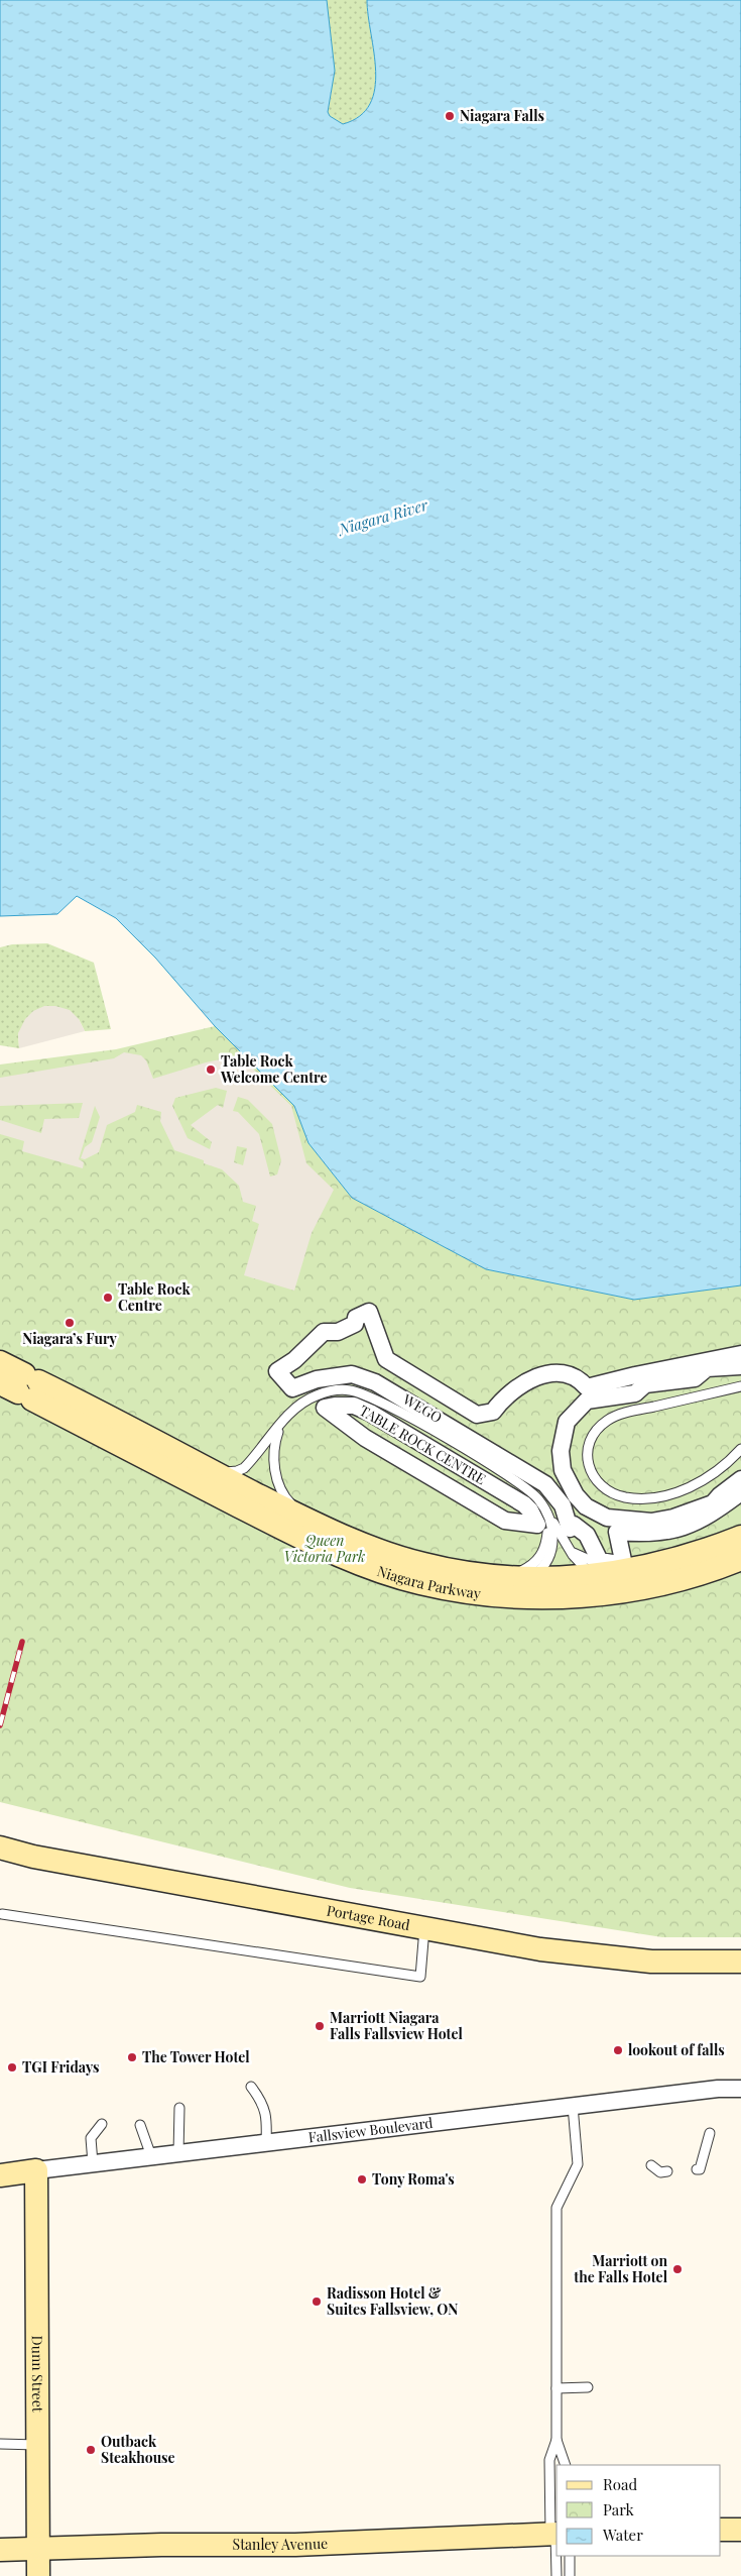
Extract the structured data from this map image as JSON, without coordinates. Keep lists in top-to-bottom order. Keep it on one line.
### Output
{"streets":{"main road":["Niagara Parkway","Portage Road","Fallsview Boulevard","Dunn Street","Stanley Avenue"],"street":["TABLE ROCK CENTRE"],"lane":["WEGO"]},"crossings":[["WEGO","Niagara Parkway"],["Fallsview Boulevard","Dunn Street"],["Dunn Street","Stanley Avenue"]],"water":["Niagara River"],"parks":["Queen Victoria Park"],"places":["Niagara Falls","Table Rock Welcome Centre","Table Rock Centre","Niagara’s Fury","Marriott Niagara Falls Fallsview Hotel","lookout of falls","The Tower Hotel","TGI Fridays","Tony Roma's","Marriott on the Falls Hotel","Radisson Hotel & Suites Fallsview, ON","Outback Steakhouse"],"legend":["Road","Park","Water"]}
